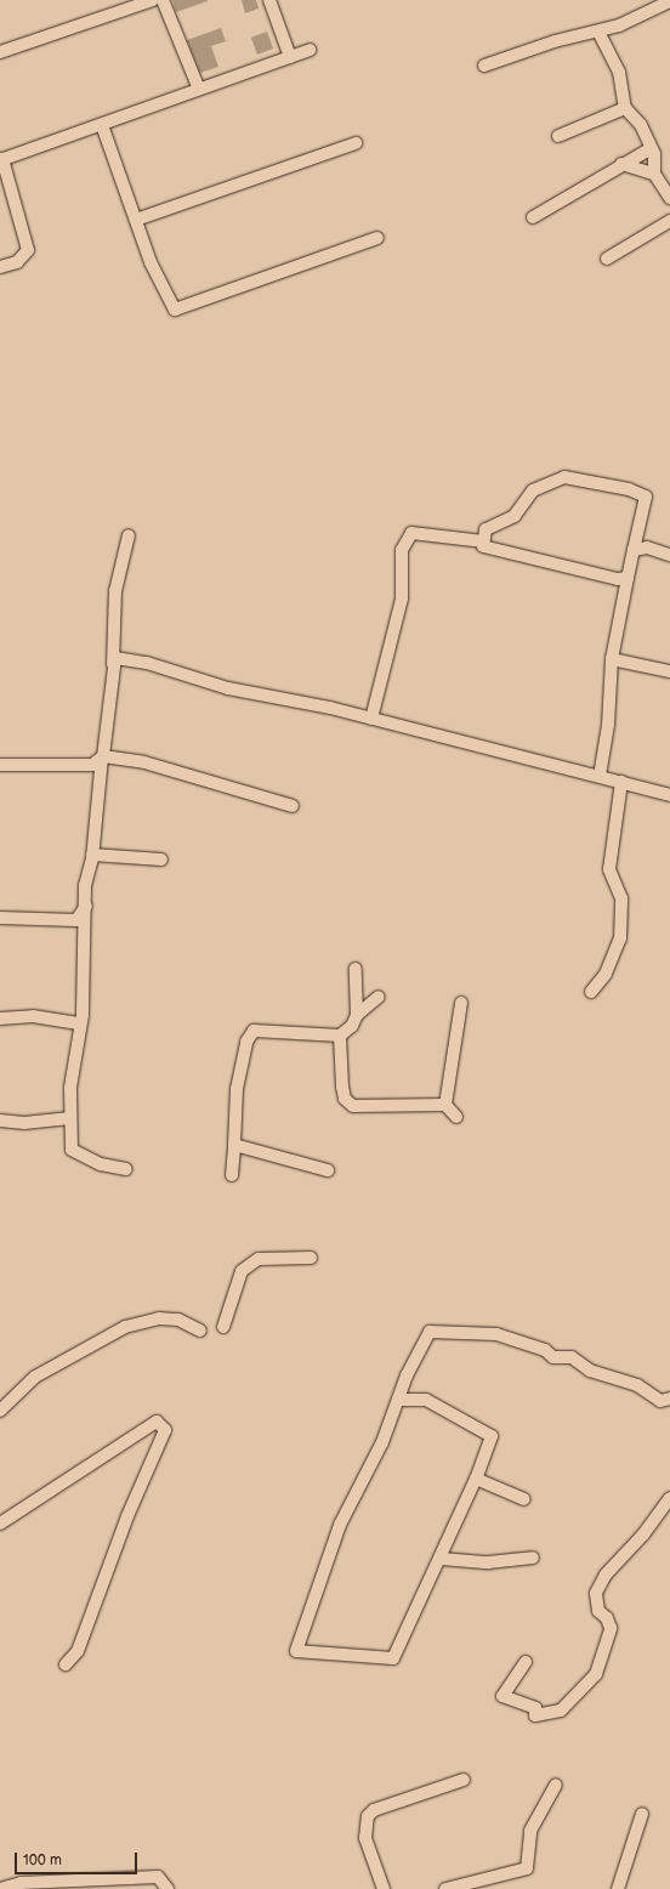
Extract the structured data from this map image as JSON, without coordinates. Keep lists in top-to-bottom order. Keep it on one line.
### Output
{"scale_bar":"100 m"}
